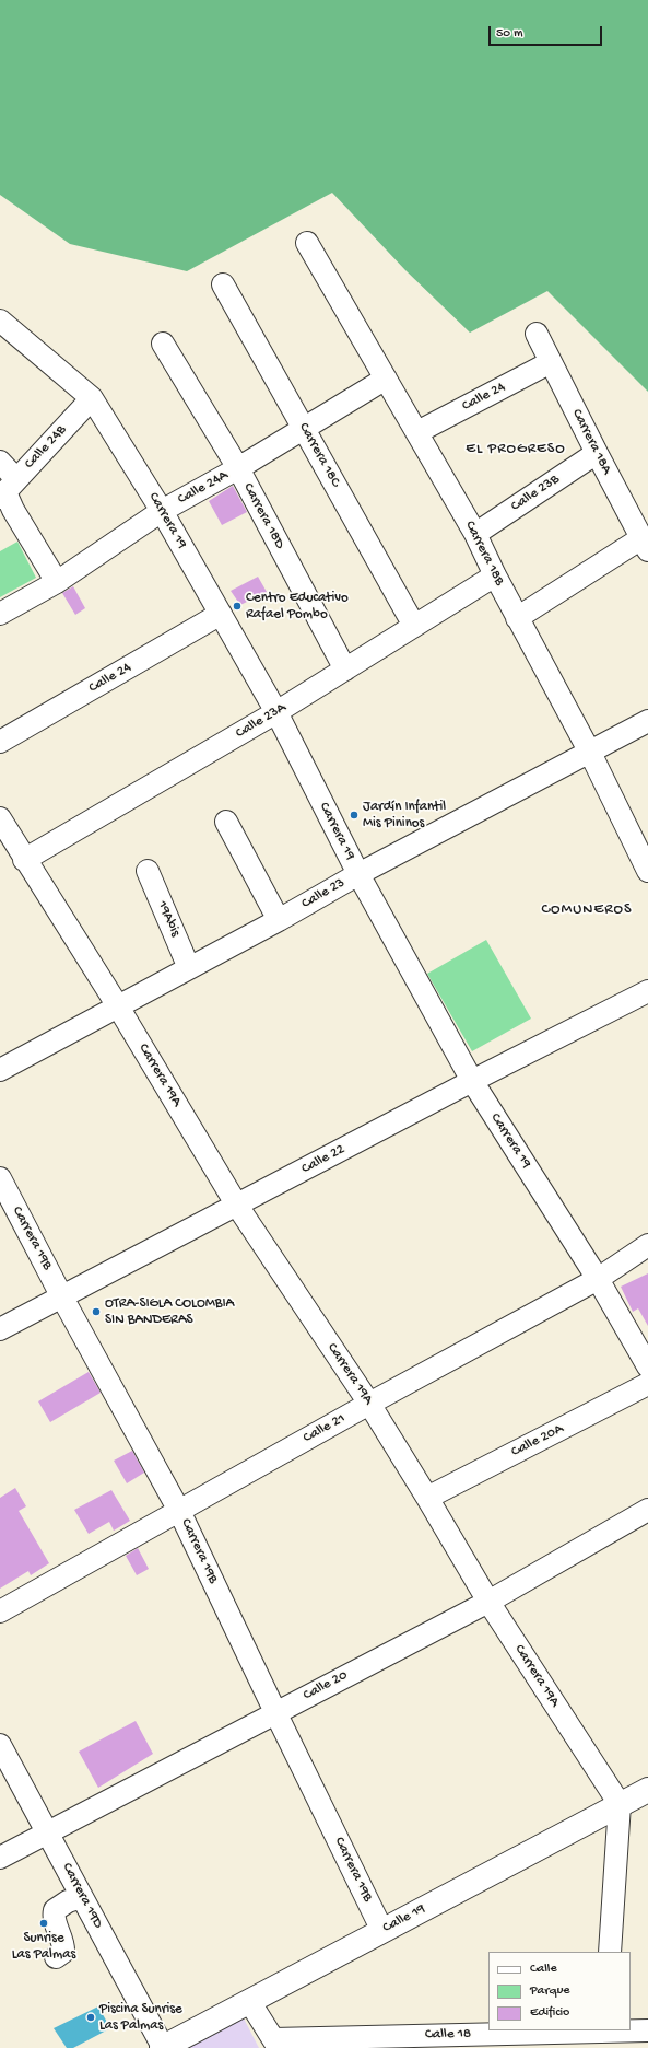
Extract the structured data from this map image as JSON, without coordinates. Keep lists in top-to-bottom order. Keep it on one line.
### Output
{"streets":{"main road":["Calle 19"],"street":["Calle 24","Carrera 18A","Calle 24B","Carrera 18C","Calle 24A","Calle 23B","Carrera 18D","Carrera 19","Carrera 18B","Calle 23A","Calle 23","19Abis","Carrera 19A","Calle 22","Carrera 19B","Calle 21","Calle 20A","Calle 20","Carrera 19D","Calle 18"]},"crossings":[["Calle 24","Carrera 18A"],["Calle 24","Carrera 19"],["Calle 24","Carrera 18B"],["Carrera 18A","Calle 23B"],["Calle 24B","Carrera 19"],["Carrera 18C","Calle 24A"],["Carrera 18C","Calle 23A"],["Calle 24A","Carrera 18D"],["Calle 24A","Carrera 19"],["Calle 24A","Carrera 18B"],["Calle 23B","Carrera 18B"],["Carrera 18D","Calle 23A"],["Carrera 19","Calle 23A"],["Carrera 19","Calle 23"],["Carrera 19","Calle 22"],["Carrera 19","Calle 21"],["Carrera 18B","Calle 23A"],["Carrera 18B","Calle 23"],["Calle 23A","Carrera 19A"],["Calle 23","19Abis"],["Calle 23","Carrera 19A"],["Carrera 19A","Calle 22"],["Carrera 19A","Calle 21"],["Carrera 19A","Calle 20A"],["Carrera 19A","Calle 20"],["Carrera 19A","Calle 19"],["Calle 22","Carrera 19B"],["Carrera 19B","Calle 21"],["Carrera 19B","Calle 20"],["Carrera 19B","Calle 19"],["Calle 20","Carrera 19D"],["Carrera 19D","Calle 19"]],"districts":["EL PROGRESO","COMUNEROS"],"places":["Centro Educativo Rafael Pombo","Jardín Infantil Mis Pininos","OTRA-SIGLA COLOMBIA SIN BANDERAS","Sunrise Las Palmas","Piscina Sunrise Las Palmas"],"legend":["Calle","Parque","Edificio"],"scale_bar":"50 m"}
